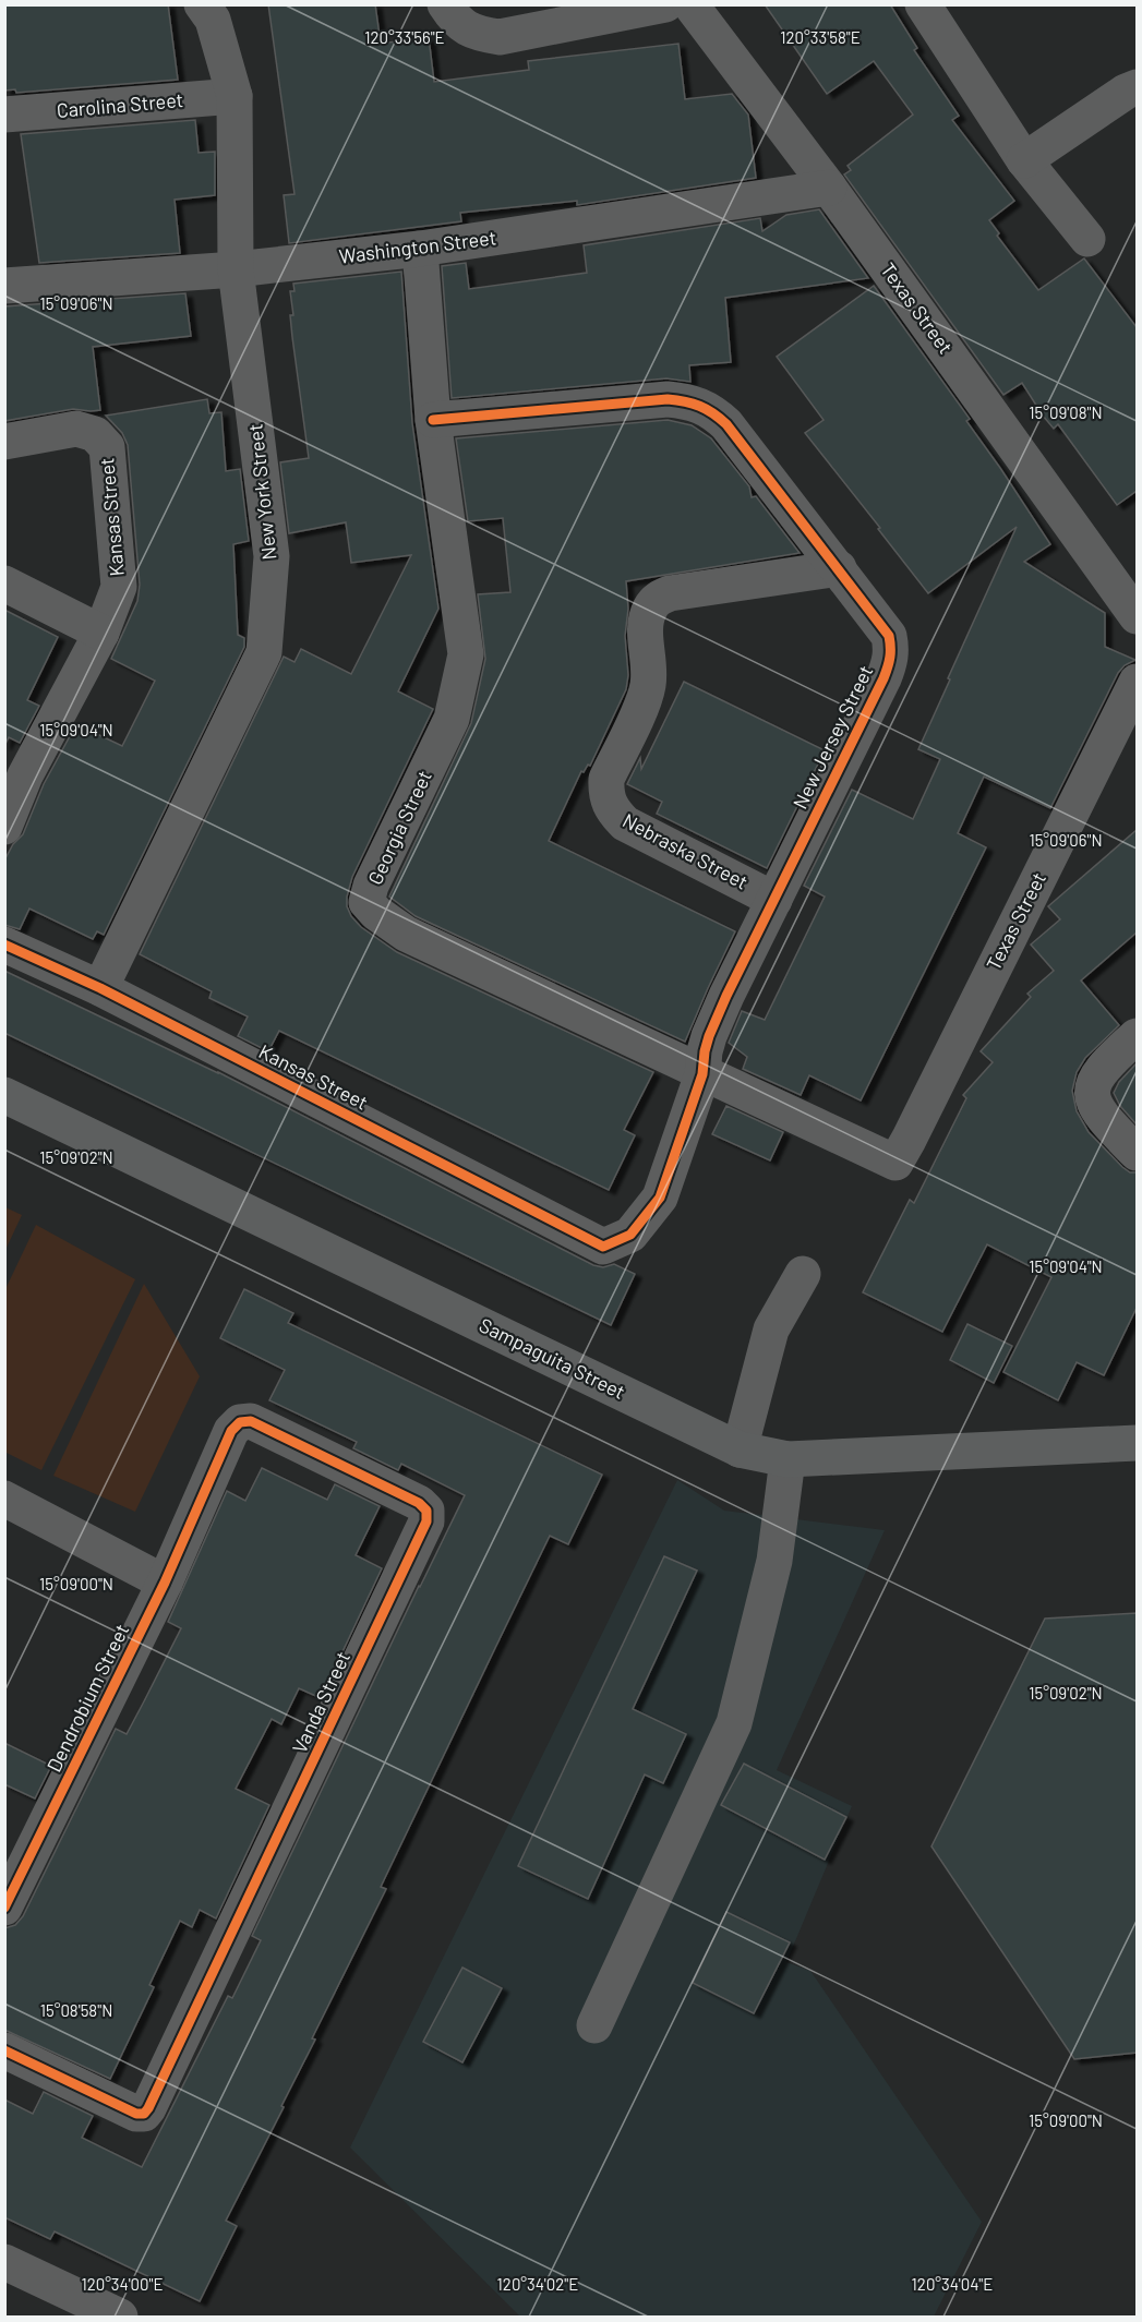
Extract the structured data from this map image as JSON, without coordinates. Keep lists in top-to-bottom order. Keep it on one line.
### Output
{"streets":{"main road":["Sampaguita Street"],"street":["Carolina Street","Washington Street","Texas Street","New York Street","Kansas Street","New Jersey Street","Georgia Street","Nebraska Street","Dendrobium Street","Vanda Street"]},"crossings":[["Carolina Street","New York Street"],["Washington Street","Texas Street"],["Washington Street","New York Street"],["Washington Street","Georgia Street"],["Texas Street","Georgia Street"],["New York Street","Kansas Street"],["Kansas Street","New Jersey Street"],["New Jersey Street","Georgia Street"],["New Jersey Street","Nebraska Street"],["Dendrobium Street","Vanda Street"]],"coordinates":["120°33'56\"E","120°33'58\"E","15°09'06\"N","15°09'08\"N","15°09'04\"N","15°09'02\"N","15°09'00\"N","15°08'58\"N","120°34'00\"E","120°34'02\"E","120°34'04\"E"]}
